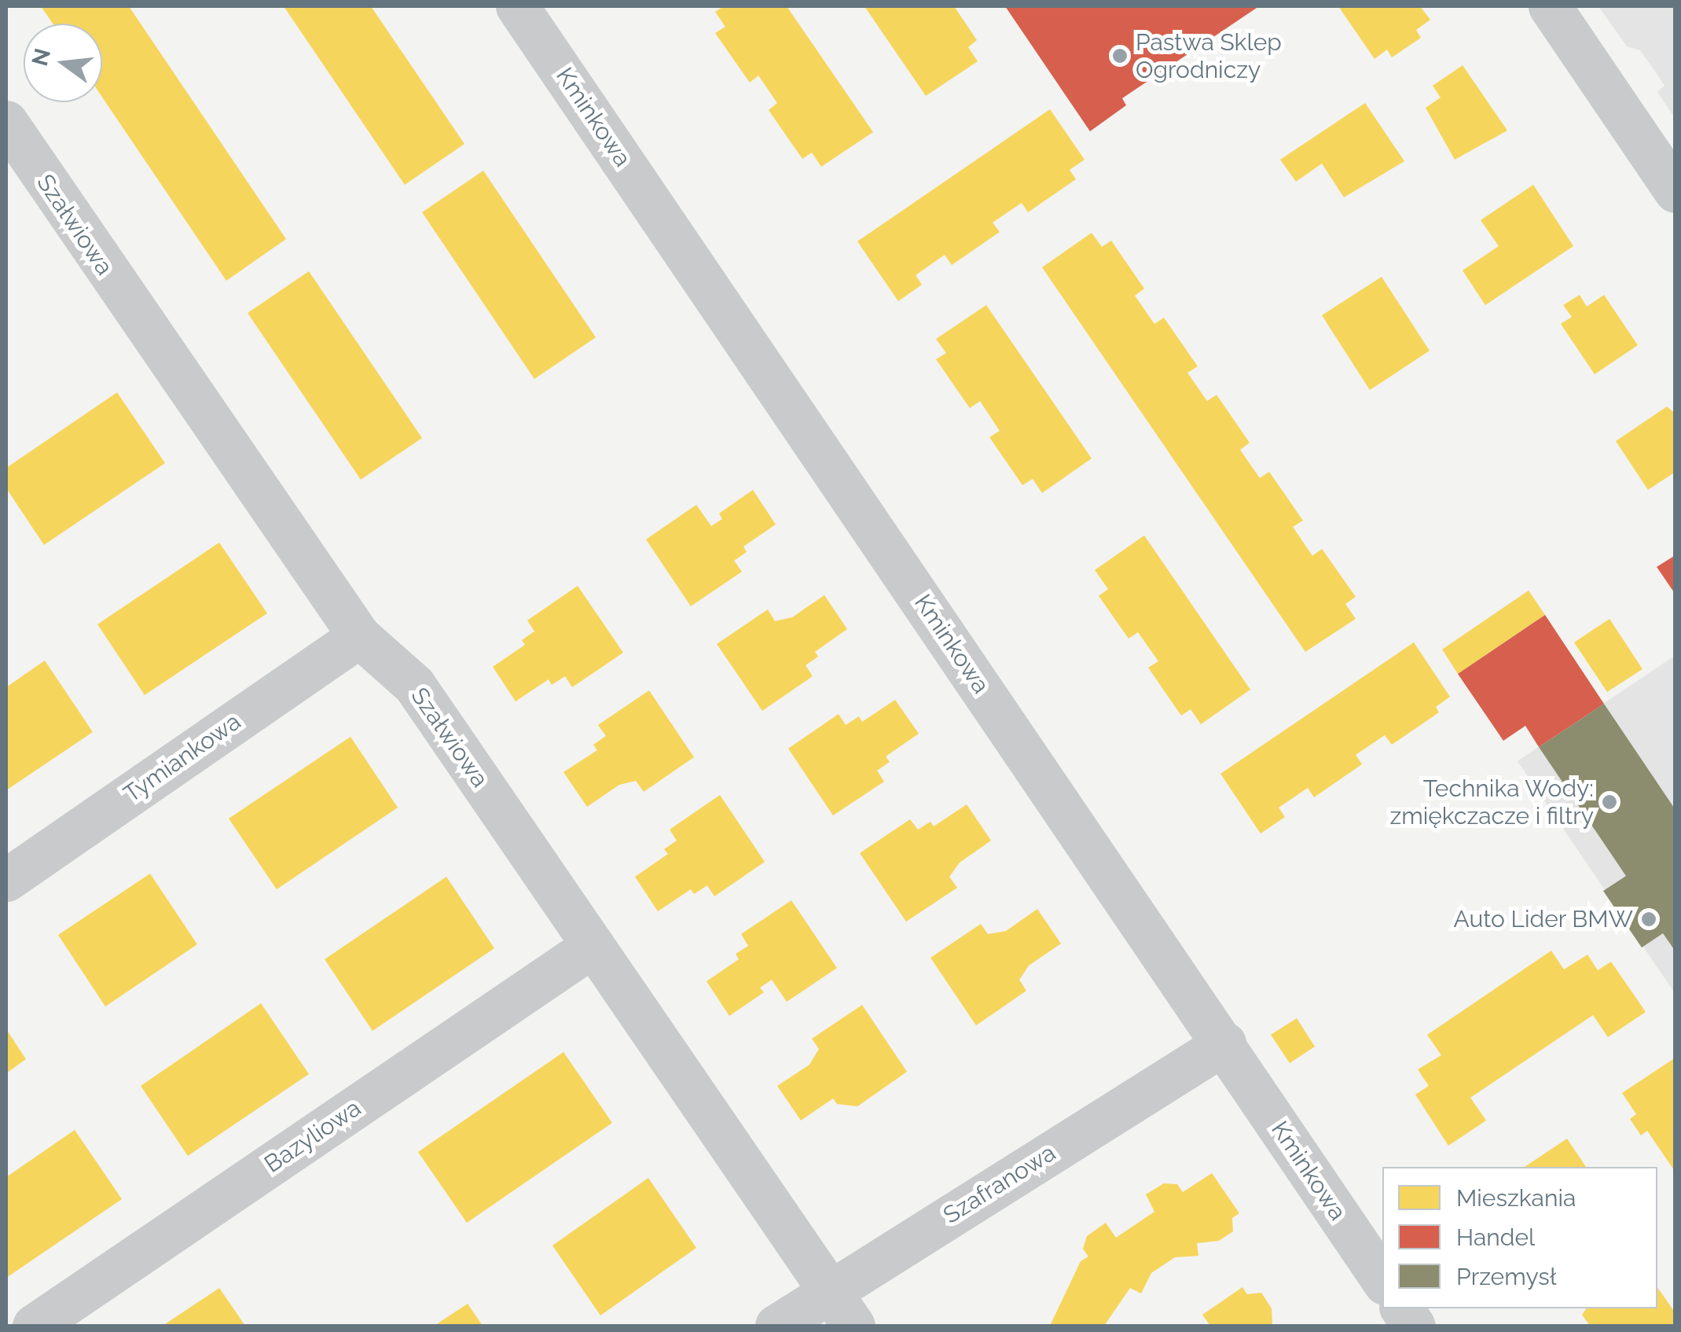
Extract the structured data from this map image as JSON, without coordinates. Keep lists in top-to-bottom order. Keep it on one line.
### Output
{"streets":{"street":["Kminkowa","Szałwiowa","Tymiankowa","Bazyliowa","Szafranowa"]},"crossings":[["Kminkowa","Szafranowa"],["Szałwiowa","Tymiankowa"],["Szałwiowa","Bazyliowa"],["Szałwiowa","Szafranowa"]],"places":["Pastwa Sklep Ogrodniczy","Technika Wody: zmiękczacze i filtry","Auto Lider BMW"],"legend":["Mieszkania","Handel","Przemysł"],"north":"left"}
